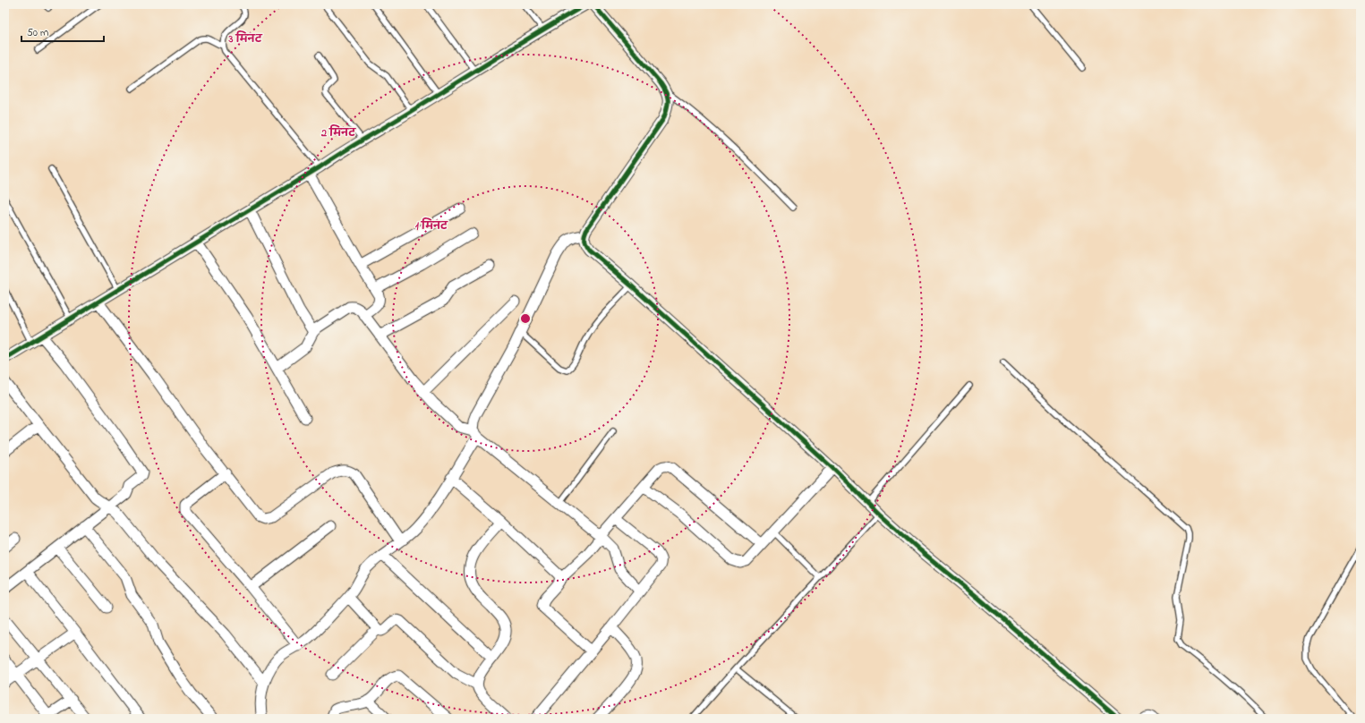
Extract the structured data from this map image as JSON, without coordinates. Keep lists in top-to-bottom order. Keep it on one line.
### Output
{"scale_bar":"50 m","rings":["3 मिनट","2 मिनट","1 मिनट"]}
